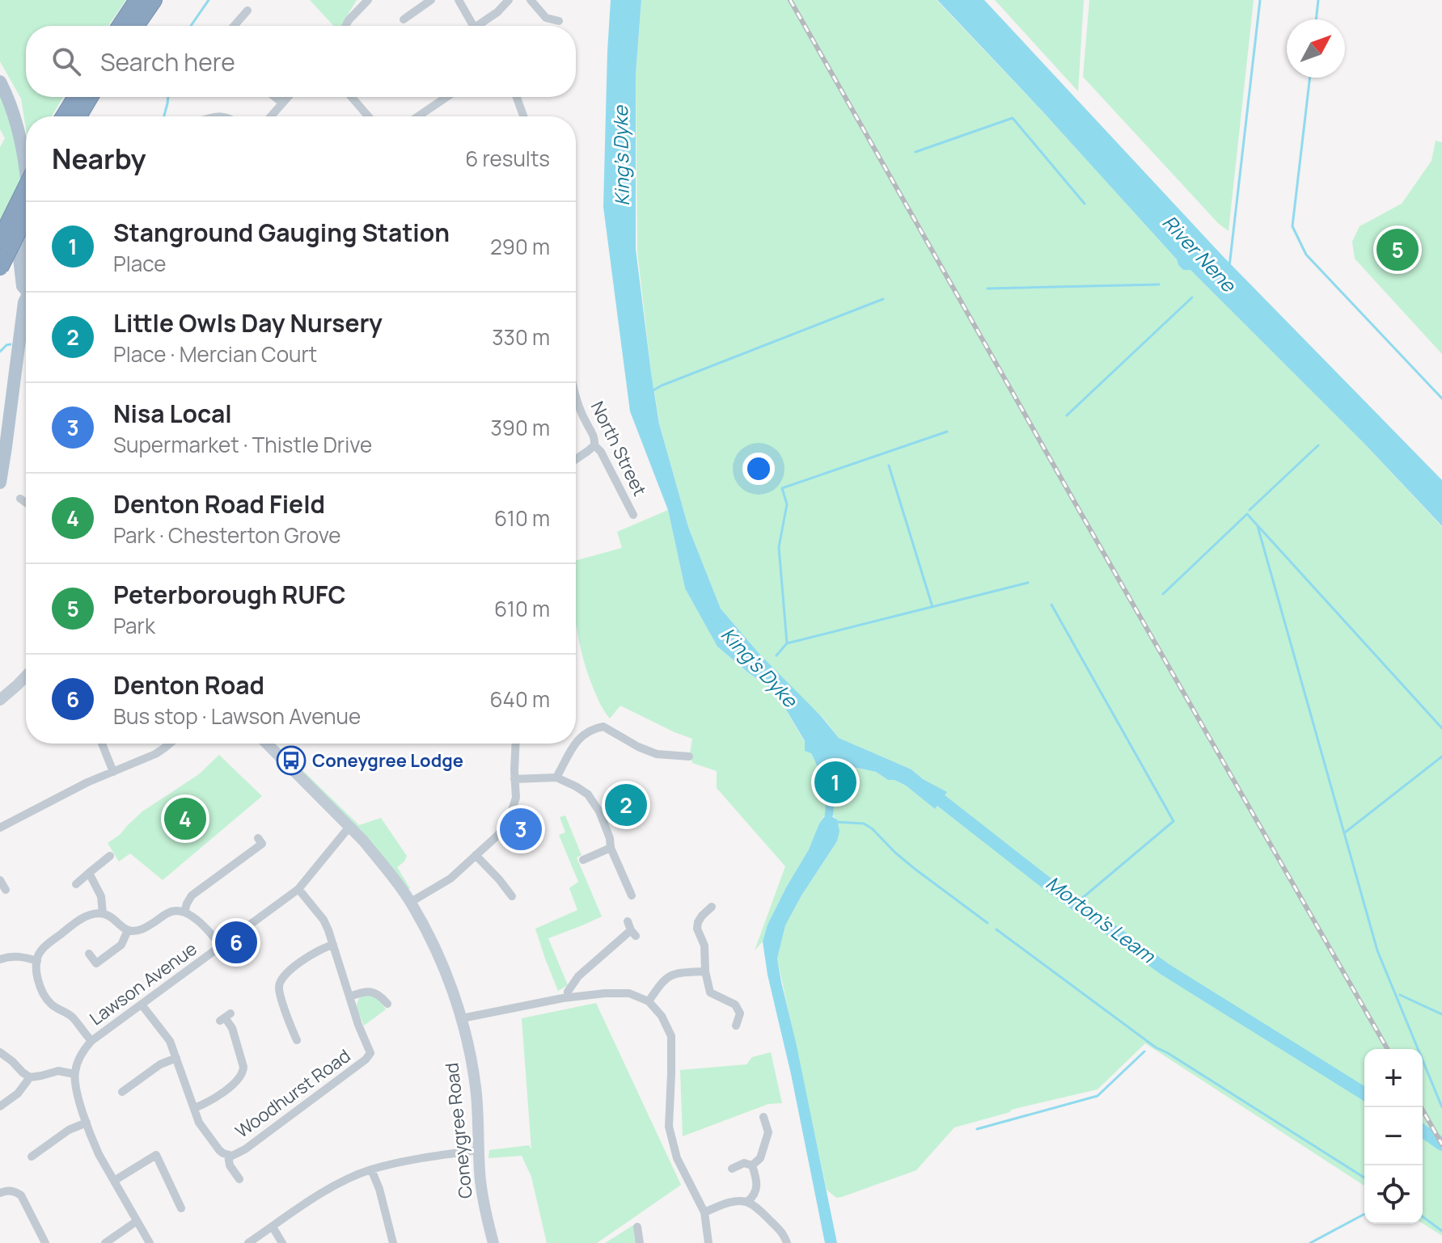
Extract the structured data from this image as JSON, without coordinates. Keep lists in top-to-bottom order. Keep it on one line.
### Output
{"streets":{"street":["North Street","Lawson Avenue","Woodhurst Road","Coneygree Road"]},"crossings":[["Lawson Avenue","Woodhurst Road"],["Lawson Avenue","Coneygree Road"]],"water":["King's Dyke","River Nene","Morton's Leam"],"places":{"bus stop":["Coneygree Lodge"]},"north":"top right","page":{"search":"Search here","heading":["Nearby","6 results"],"list":[{"mark":"1","name":"Stanground Gauging Station","note":"Place","value":"290 m"},{"mark":"2","name":"Little Owls Day Nursery","note":"Place · Mercian Court","value":"330 m"},{"mark":"3","name":"Nisa Local","note":"Supermarket · Thistle Drive","value":"390 m"},{"mark":"4","name":"Denton Road Field","note":"Park · Chesterton Grove","value":"610 m"},{"mark":"5","name":"Peterborough RUFC","note":"Park","value":"610 m"},{"mark":"6","name":"Denton Road","note":"Bus stop · Lawson Avenue","value":"640 m"}],"pins":["5","1","2","4","3","6"],"map_buttons":["+","−"]}}
